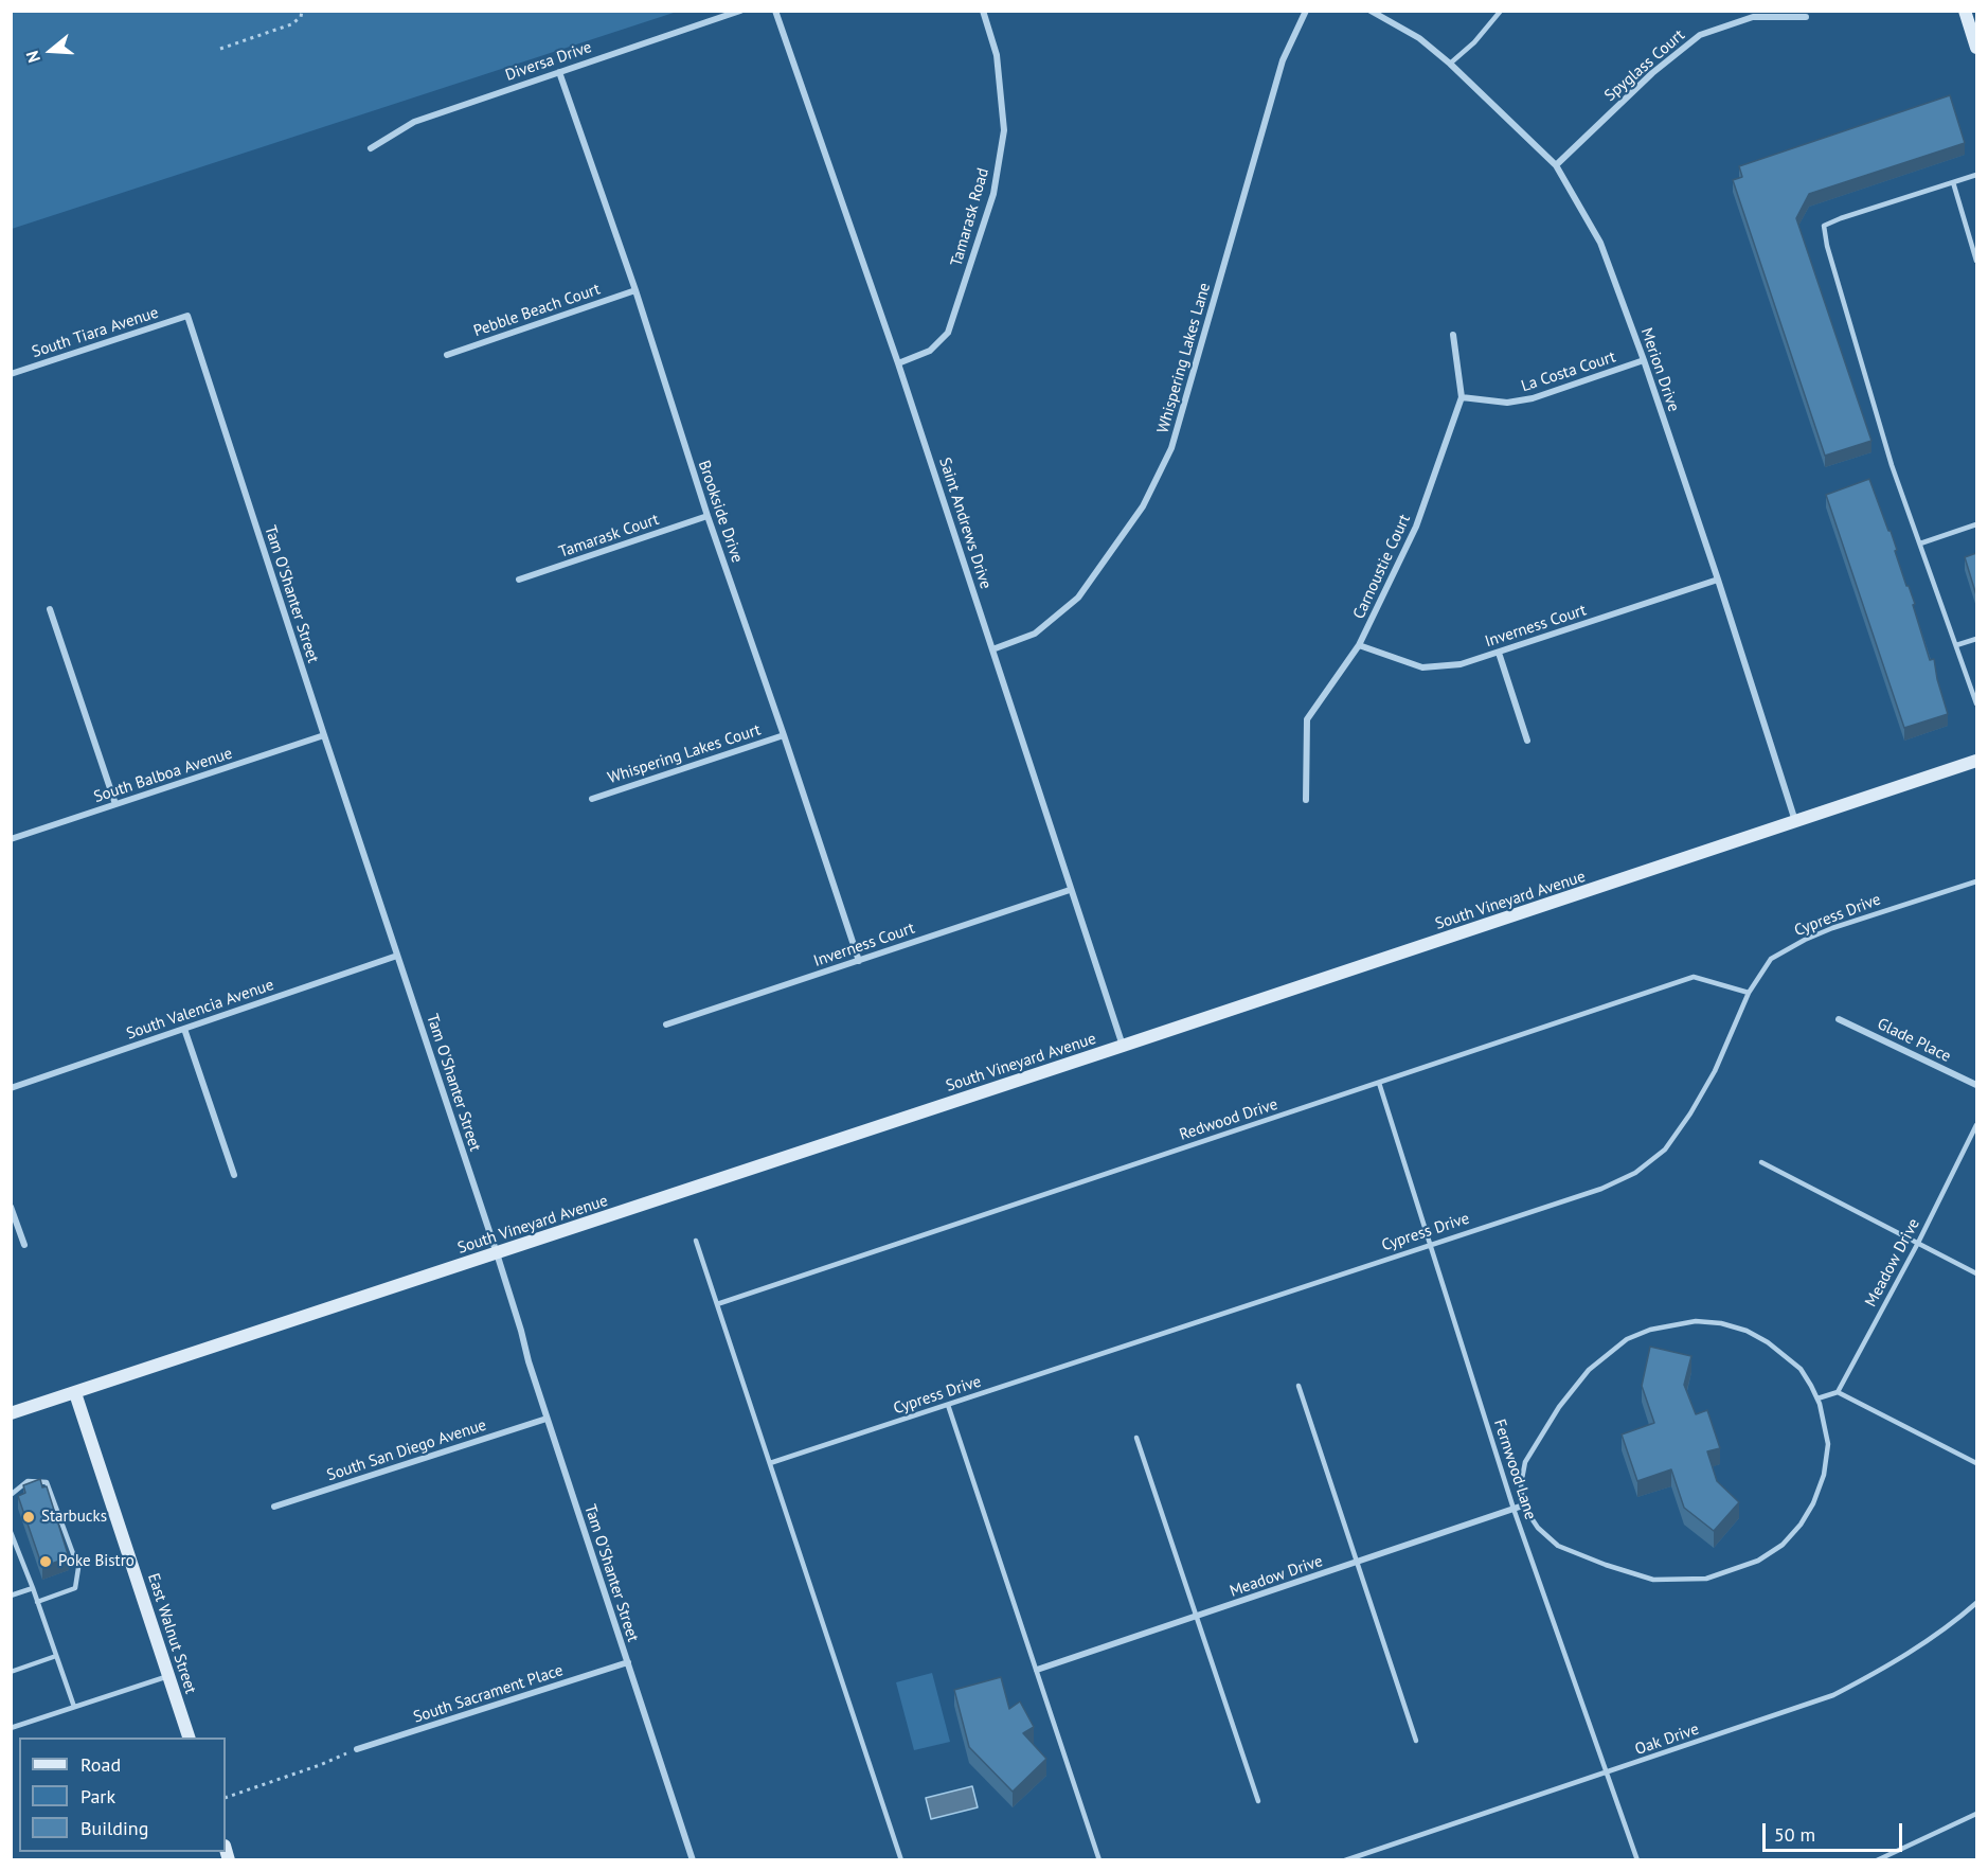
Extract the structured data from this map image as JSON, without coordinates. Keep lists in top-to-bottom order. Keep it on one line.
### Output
{"streets":{"main road":["South Vineyard Avenue","East Walnut Street"],"street":["Diversa Drive","Spyglass Court","Tamarask Road","Pebble Beach Court","South Tiara Avenue","Whispering Lakes Lane","Merion Drive","La Costa Court","Brookside Drive","Saint Andrews Drive","Tamarask Court","Carnoustie Court","Tam O'Shanter Street","Inverness Court","Whispering Lakes Court","South Balboa Avenue","South Valencia Avenue","Glade Place","Meadow Drive","South San Diego Avenue","South Sacrament Place"],"lane":["Cypress Drive","Redwood Drive","Fernwood Lane","Oak Drive"]},"crossings":[["Diversa Drive","Brookside Drive"],["Spyglass Court","Merion Drive"],["Tamarask Road","Saint Andrews Drive"],["Pebble Beach Court","Brookside Drive"],["South Tiara Avenue","Tam O'Shanter Street"],["Whispering Lakes Lane","Saint Andrews Drive"],["Merion Drive","La Costa Court"],["Merion Drive","Inverness Court"],["Merion Drive","South Vineyard Avenue"],["La Costa Court","Carnoustie Court"],["Brookside Drive","Tamarask Court"],["Brookside Drive","Inverness Court"],["Brookside Drive","Whispering Lakes Court"],["Saint Andrews Drive","Inverness Court"],["Saint Andrews Drive","South Vineyard Avenue"],["Carnoustie Court","Inverness Court"],["Tam O'Shanter Street","South Balboa Avenue"],["Tam O'Shanter Street","South Vineyard Avenue"],["Tam O'Shanter Street","South Valencia Avenue"],["Tam O'Shanter Street","South San Diego Avenue"],["Tam O'Shanter Street","South Sacrament Place"],["South Vineyard Avenue","East Walnut Street"],["Cypress Drive","Redwood Drive"],["Cypress Drive","Fernwood Lane"],["Redwood Drive","Fernwood Lane"],["Meadow Drive","Fernwood Lane"],["Fernwood Lane","Oak Drive"]],"places":["Starbucks","Poke Bistro"],"legend":["Road","Park","Building"],"scale_bar":"50 m","north":"left"}
